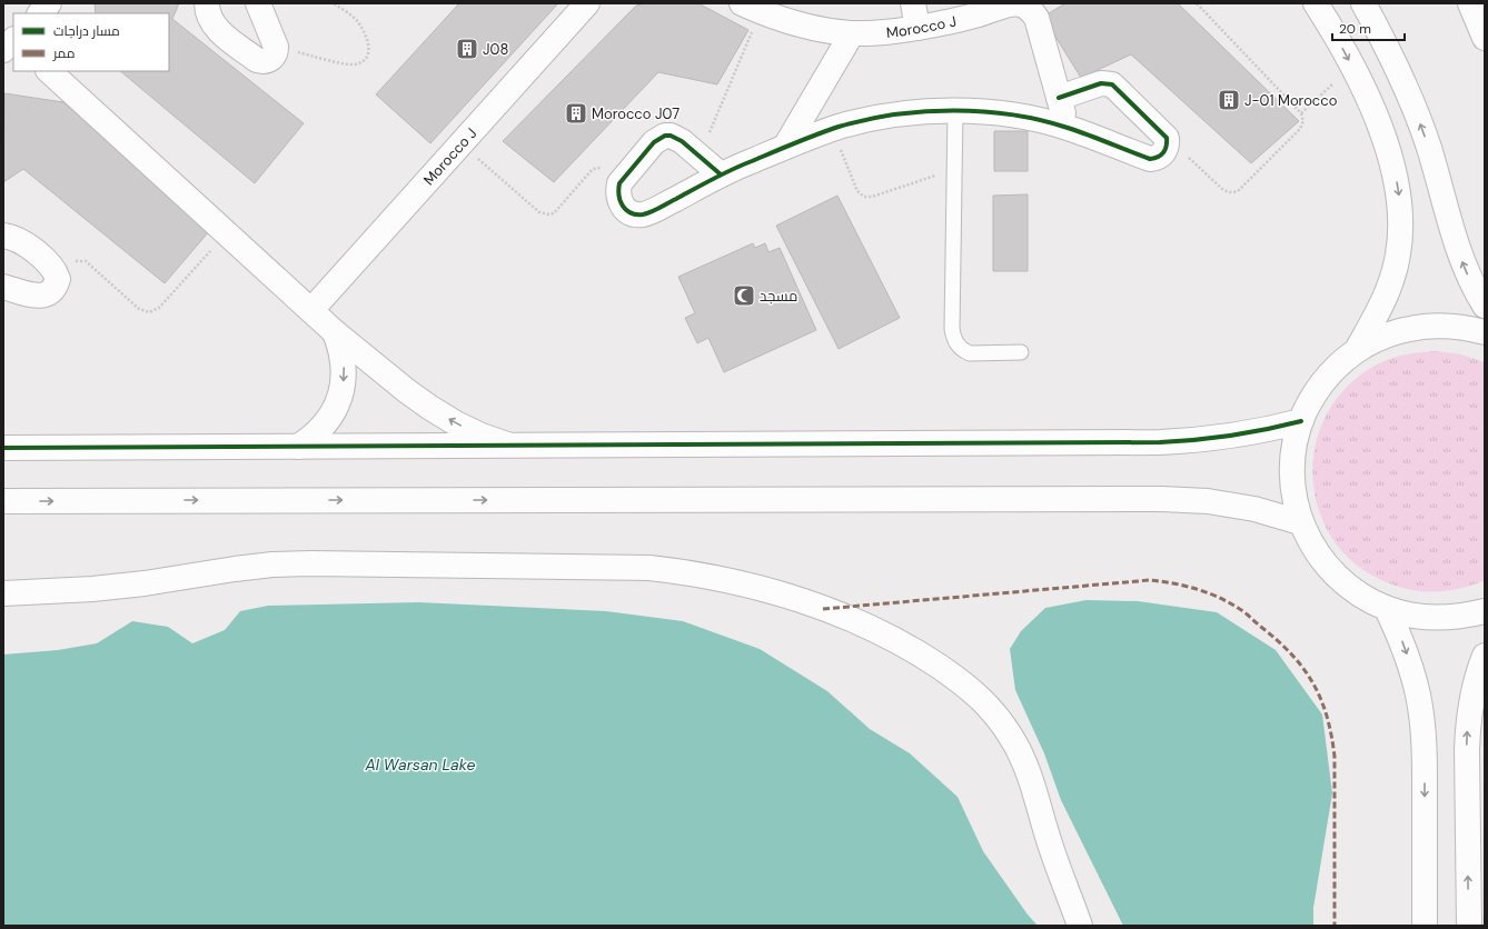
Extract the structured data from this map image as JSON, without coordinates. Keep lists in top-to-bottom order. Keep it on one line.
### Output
{"streets":{"street":["Morocco J"]},"water":["Al Warsan Lake"],"places":{"building":["J08","J-01 Morocco","Morocco J07"],"mosque":["مسجد"]},"legend":["مسار دراجات","ممر"],"scale_bar":"20 m"}
